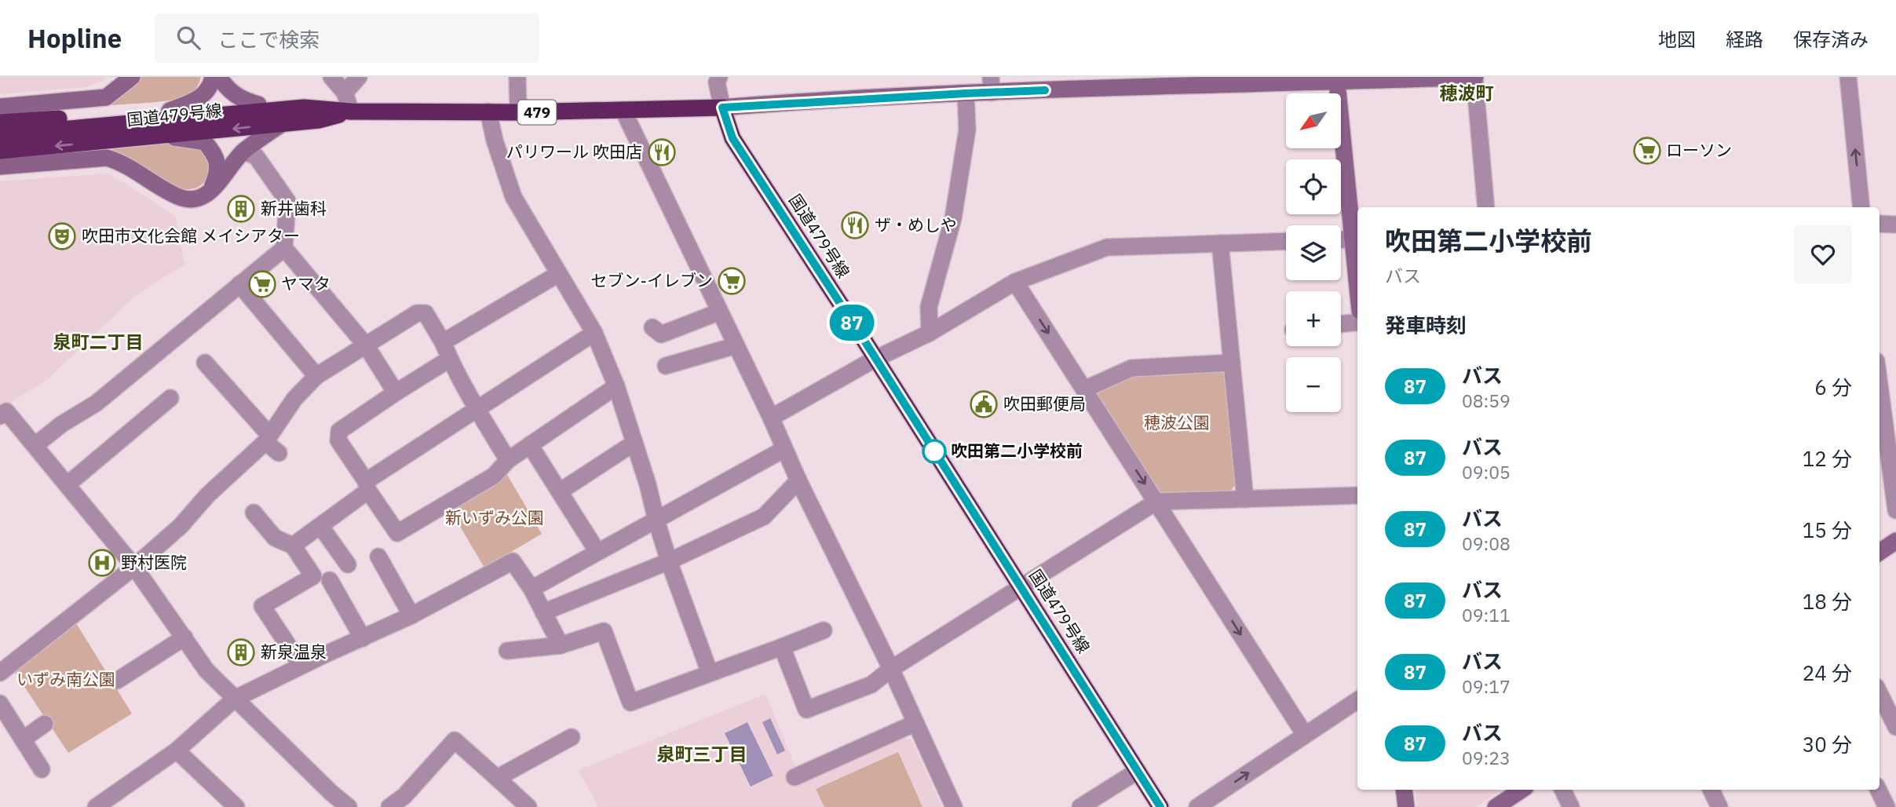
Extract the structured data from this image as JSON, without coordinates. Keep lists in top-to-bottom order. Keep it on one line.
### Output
{"streets":{"highway":["479","国道479号線"]},"crossings":[["479","国道479号線"]],"districts":["穂波町","泉町二丁目","泉町三丁目"],"parks":["穂波公園","新いずみ公園","いずみ南公園"],"places":{"supermarket":["ローソン","セブン-イレブン","ヤマタ"],"restaurant":["パリワール 吹田店","ザ・めしや"],"building":["新井歯科","新泉温泉"],"theatre":["吹田市文化会館 メイシアター"],"public building":["吹田郵便局"],"other":["吹田第二小学校前"],"hospital":["野村医院"]},"lines":["bus line 87"],"north":"bottom left","page":{"header":"Hopline","search":"ここで検索","nav":["地図","経路","保存済み"],"on_map":"87","map_buttons":["+","−"],"heading":[["吹田第二小学校前","バス"],"発車時刻"],"list":[{"mark":"87","name":"バス","note":"08:59","value":"6 分"},{"mark":"87","name":"バス","note":"09:05","value":"12 分"},{"mark":"87","name":"バス","note":"09:08","value":"15 分"},{"mark":"87","name":"バス","note":"09:11","value":"18 分"},{"mark":"87","name":"バス","note":"09:17","value":"24 分"},{"mark":"87","name":"バス","note":"09:23","value":"30 分"}]}}
